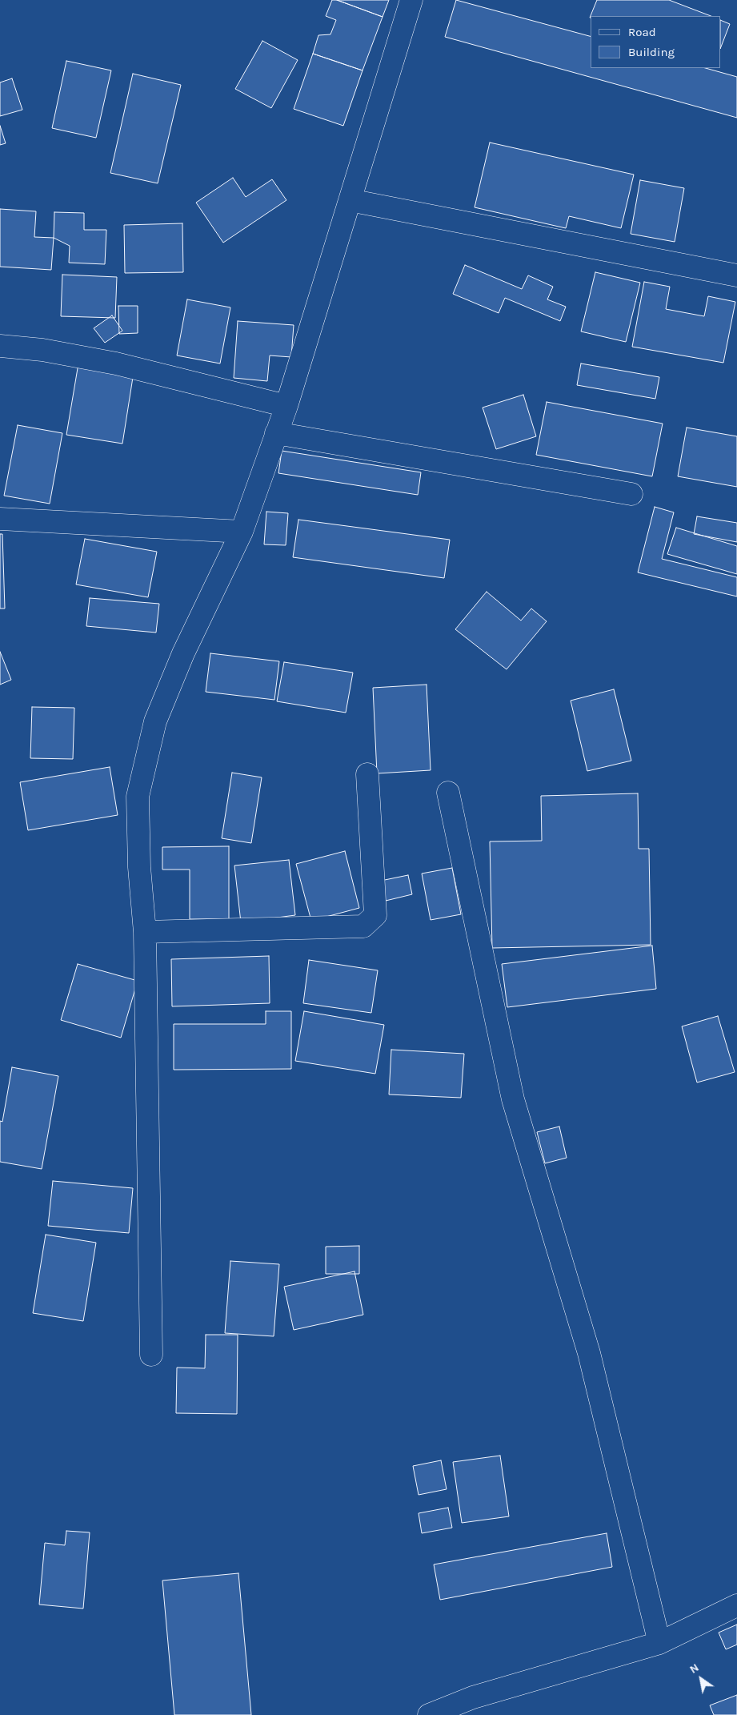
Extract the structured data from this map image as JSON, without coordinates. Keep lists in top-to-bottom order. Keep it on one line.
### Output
{"legend":["Road","Building"],"north":"top left"}
